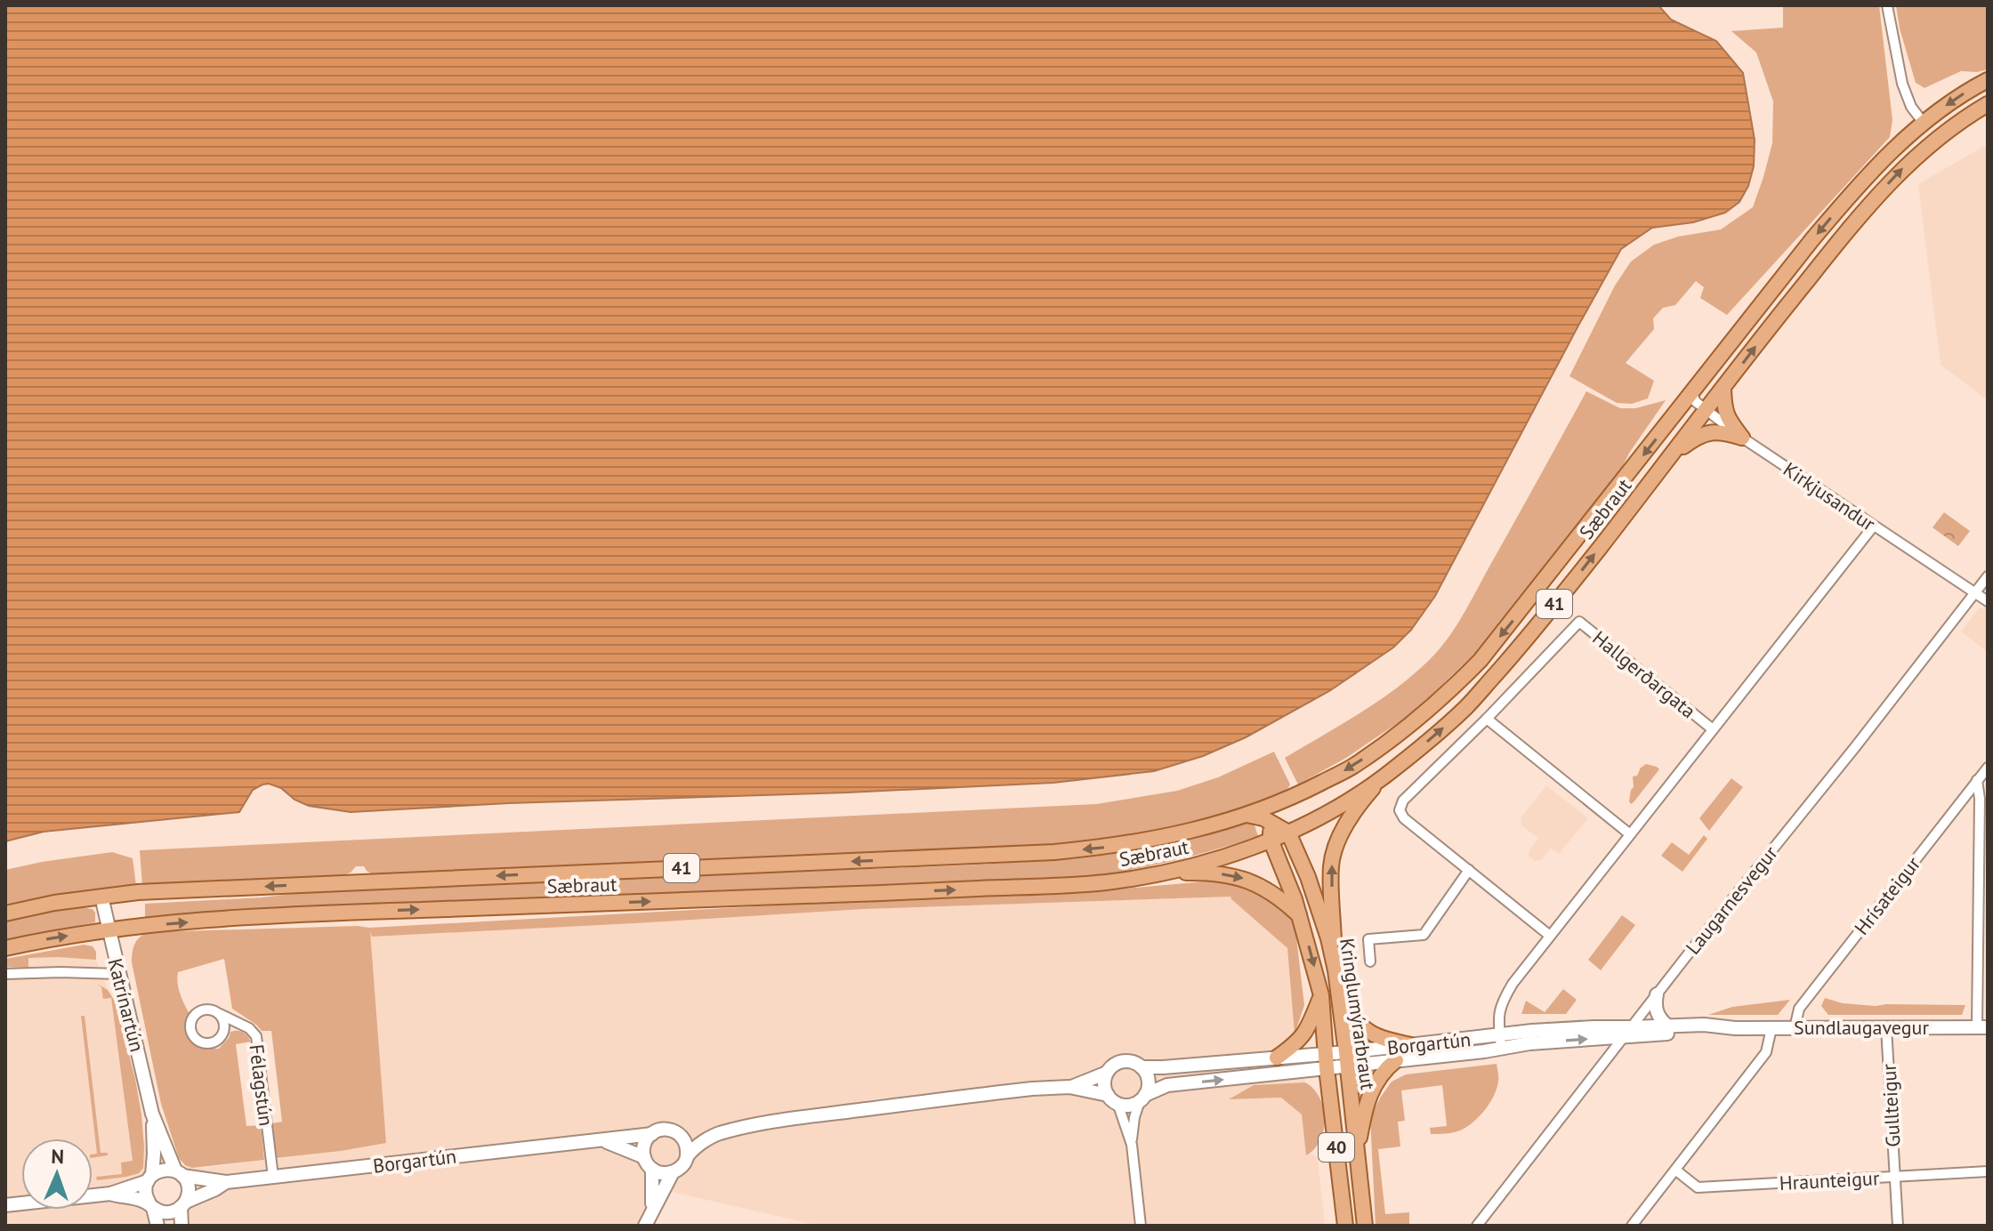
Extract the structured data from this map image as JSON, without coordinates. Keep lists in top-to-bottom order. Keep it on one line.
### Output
{"streets":{"main road":["Sæbraut","41","Kringlumýrarbraut","40"],"street":["Kirkjusandur","Hallgerðargata","Hrísateigur","Laugarnesvegur","Katrínartún","Sundlaugavegur","Borgartún","Félagstún","Gullteigur","Hraunteigur"]},"crossings":[["Kirkjusandur","Sæbraut"],["Kirkjusandur","Hallgerðargata"],["Kirkjusandur","Laugarnesvegur"],["Sæbraut","Katrínartún"],["Sæbraut","Kringlumýrarbraut"],["Hallgerðargata","Borgartún"],["Hrísateigur","Sundlaugavegur"],["Laugarnesvegur","Sundlaugavegur"],["Laugarnesvegur","Borgartún"],["Katrínartún","Borgartún"],["Kringlumýrarbraut","Borgartún"],["Sundlaugavegur","Borgartún"],["Sundlaugavegur","Gullteigur"],["Borgartún","Félagstún"],["Gullteigur","Hraunteigur"]],"north":"top"}
